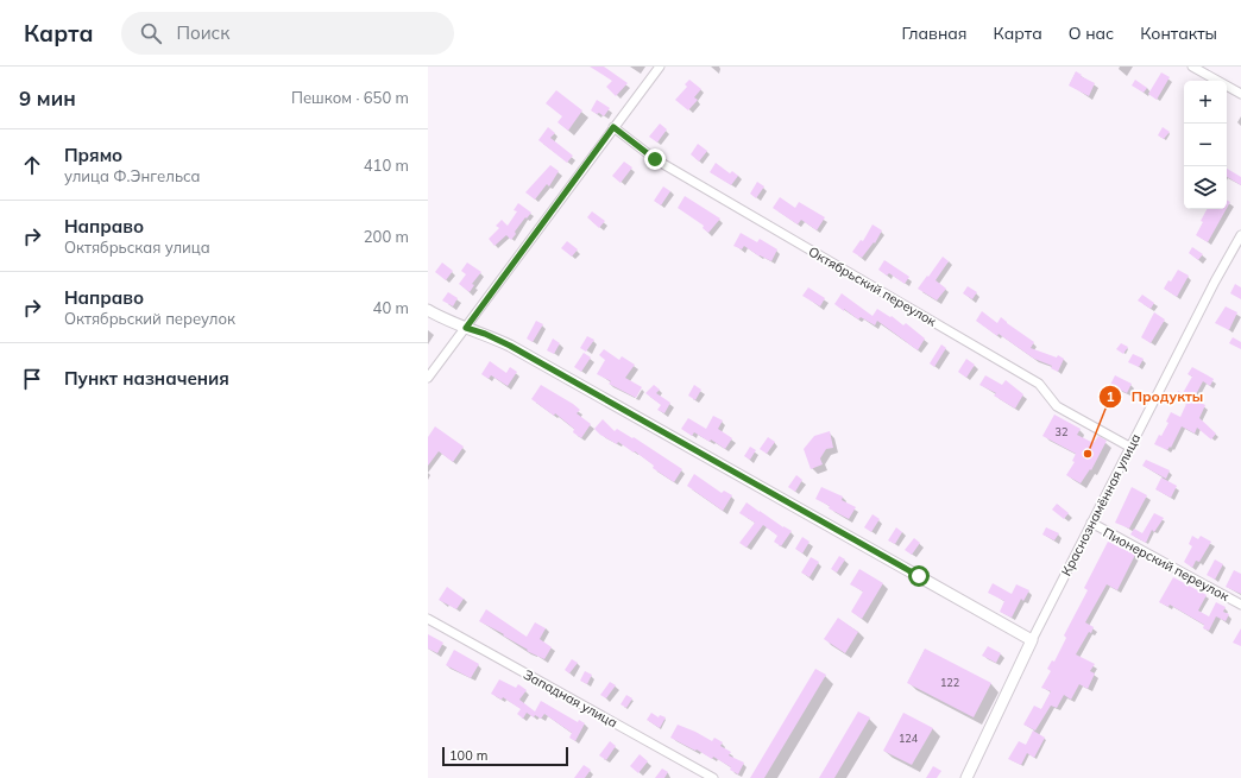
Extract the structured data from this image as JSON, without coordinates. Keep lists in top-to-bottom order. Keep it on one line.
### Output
{"streets":{"main road":["Краснознамённая улица"],"street":["Октябрьский переулок","Пионерский переулок","Западная улица"]},"crossings":[["Октябрьский переулок","Краснознамённая улица"],["Краснознамённая улица","Пионерский переулок"]],"places":["Продукты"],"house_numbers":["32","122","124"],"scale_bar":"100 m","page":{"header":"Карта","search":"Поиск","nav":["Главная","Карта","О нас","Контакты"],"heading":["9 мин","Пешком · 650 m"],"map_buttons":["+","−"],"list":[["Прямо","улица Ф.Энгельса","410 m"],["Направо","Октябрьская улица","200 m"],["Направо","Октябрьский переулок","40 m"],"Пункт назначения"],"scale":"100 m"}}
